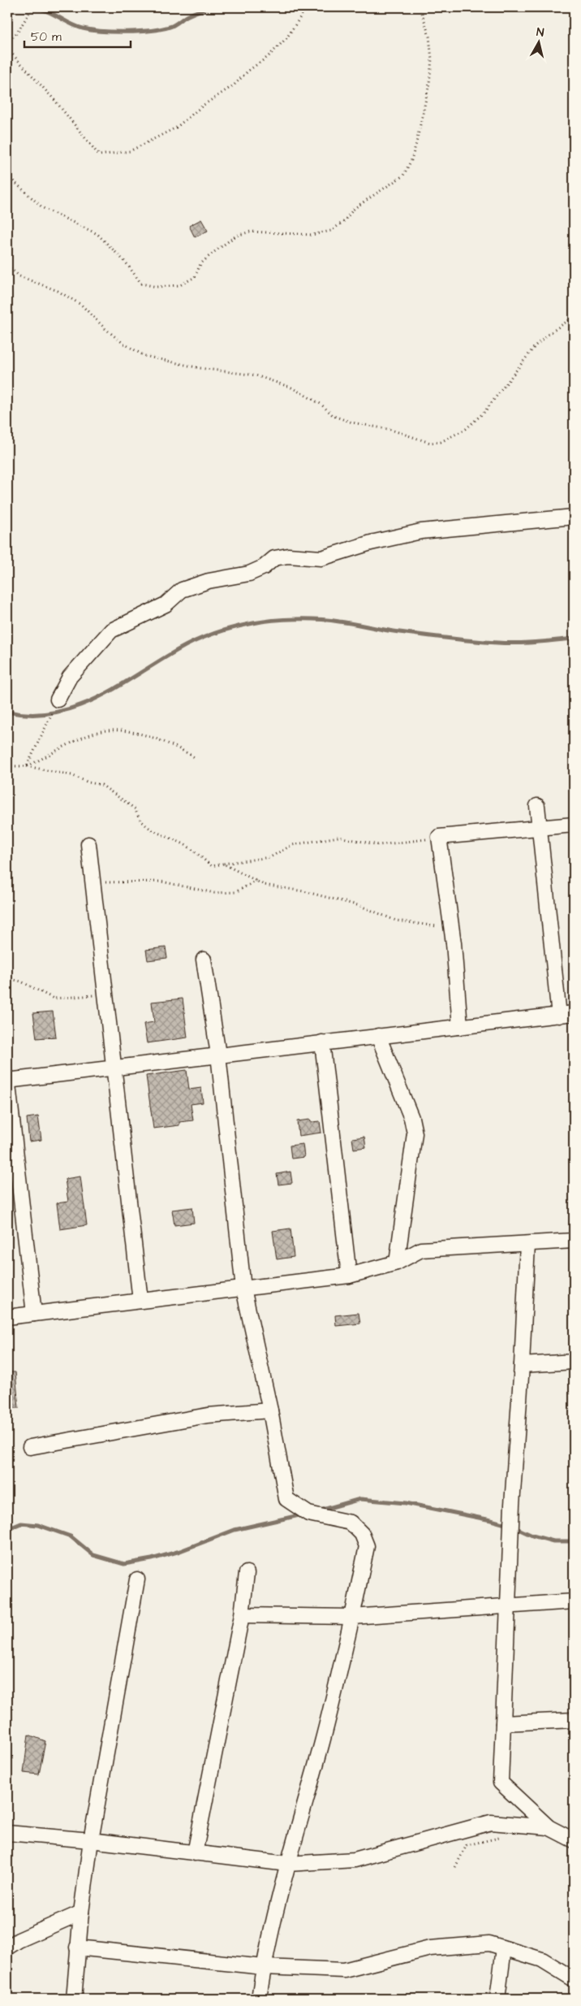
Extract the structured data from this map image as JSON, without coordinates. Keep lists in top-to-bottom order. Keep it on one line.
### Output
{"scale_bar":"50 m","north":"top"}
